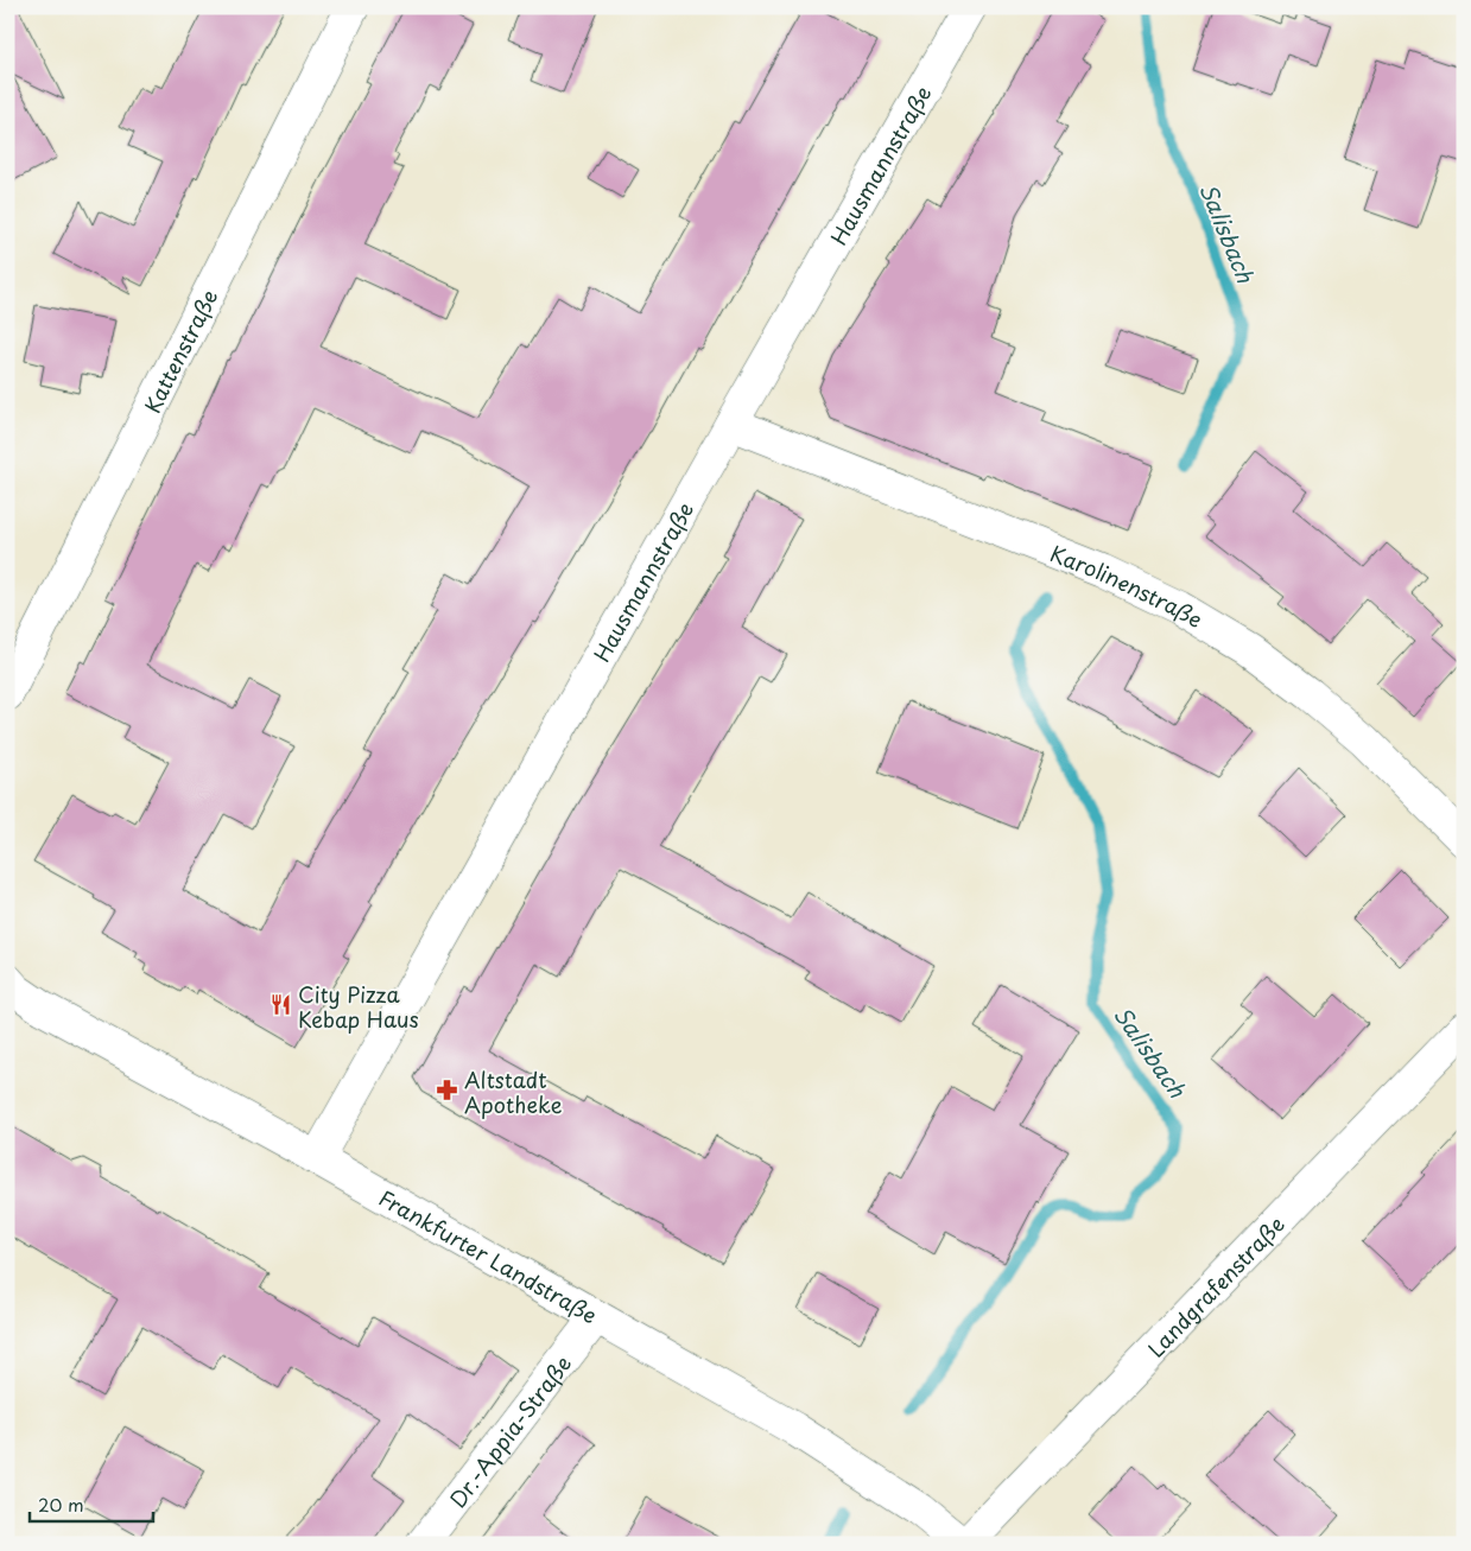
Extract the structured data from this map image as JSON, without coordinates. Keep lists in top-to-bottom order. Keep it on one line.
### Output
{"streets":{"street":["Hausmannstraße","Kattenstraße","Karolinenstraße","Frankfurter Landstraße","Landgrafenstraße","Dr.-Appia-Straße"]},"crossings":[["Hausmannstraße","Karolinenstraße"],["Hausmannstraße","Frankfurter Landstraße"],["Frankfurter Landstraße","Dr.-Appia-Straße"]],"water":["Salisbach"],"places":{"restaurant":["City Pizza Kebap Haus"],"pharmacy":["Altstadt Apotheke"]},"scale_bar":"20 m"}
